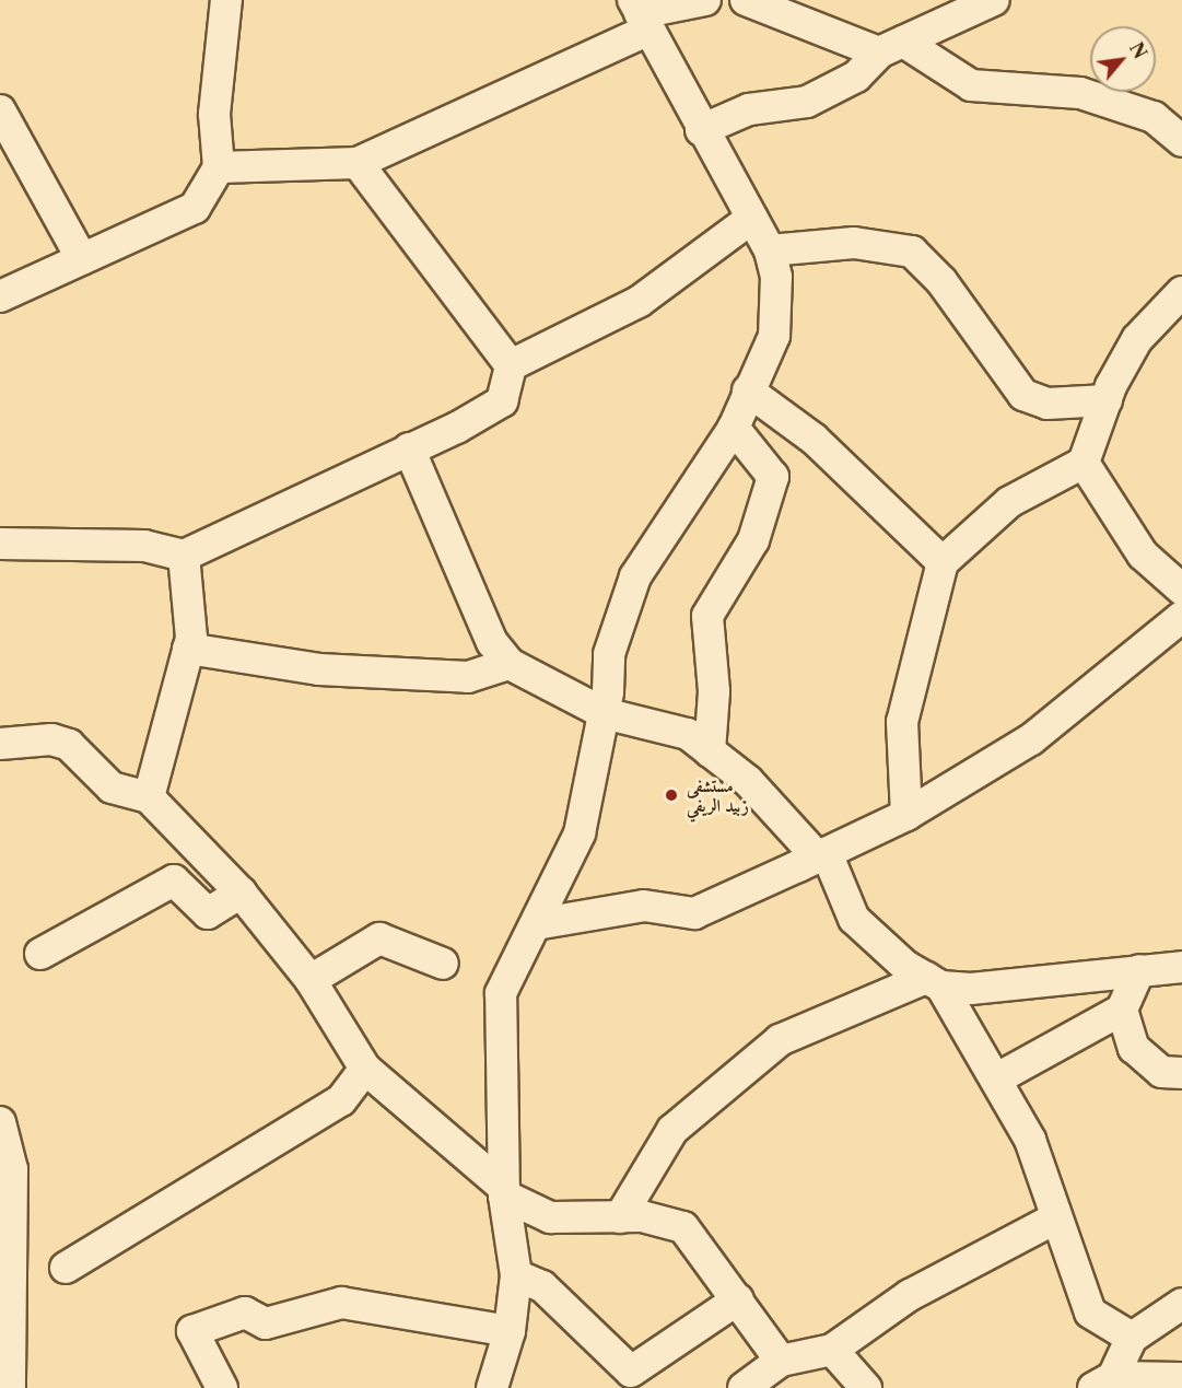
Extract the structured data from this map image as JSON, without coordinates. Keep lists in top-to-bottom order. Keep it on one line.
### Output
{"places":["مستشفى زبيد الريفي"],"north":"top right"}
